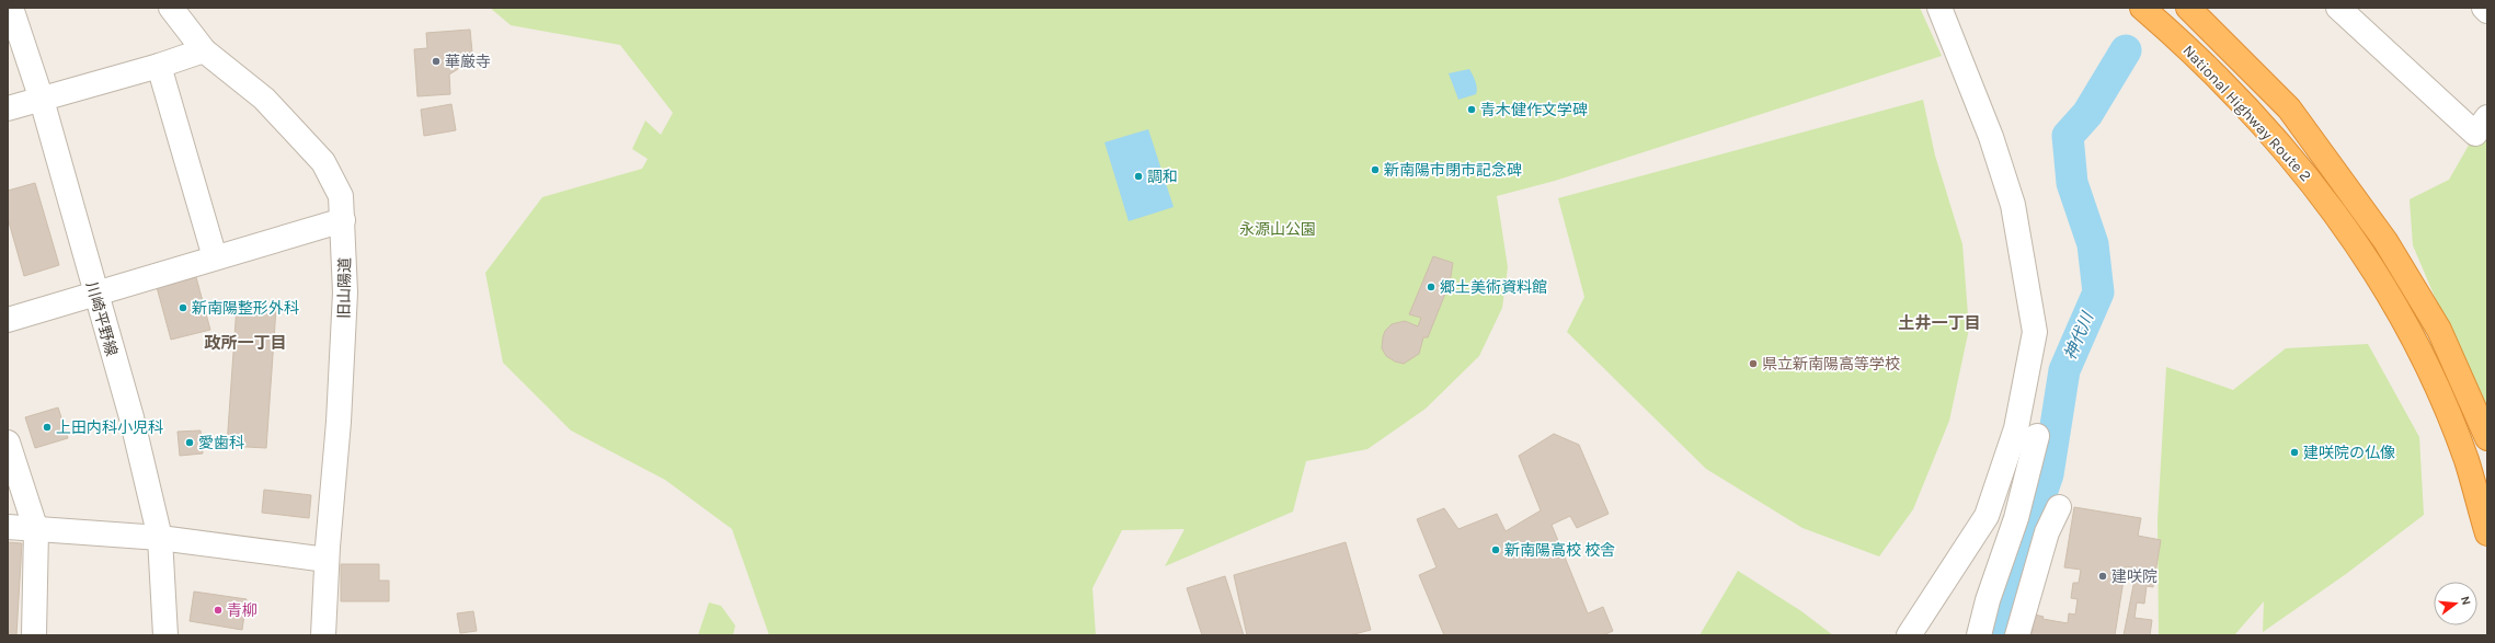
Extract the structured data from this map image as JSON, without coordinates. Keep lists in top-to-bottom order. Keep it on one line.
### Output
{"streets":{"highway":["National Highway Route 2"],"street":["旧山陽道","川崎平野線"]},"districts":["土井一丁目","政所一丁目"],"water":["神代川"],"parks":["永源山公園"],"places":["華厳寺","青木健作文学碑","新南陽市閉市記念碑","調和","郷土美術資料館","新南陽整形外科","県立新南陽高等学校","上田内科小児科","愛歯科","建咲院の仏像","新南陽高校 校舎","建咲院","青柳"],"north":"right"}
